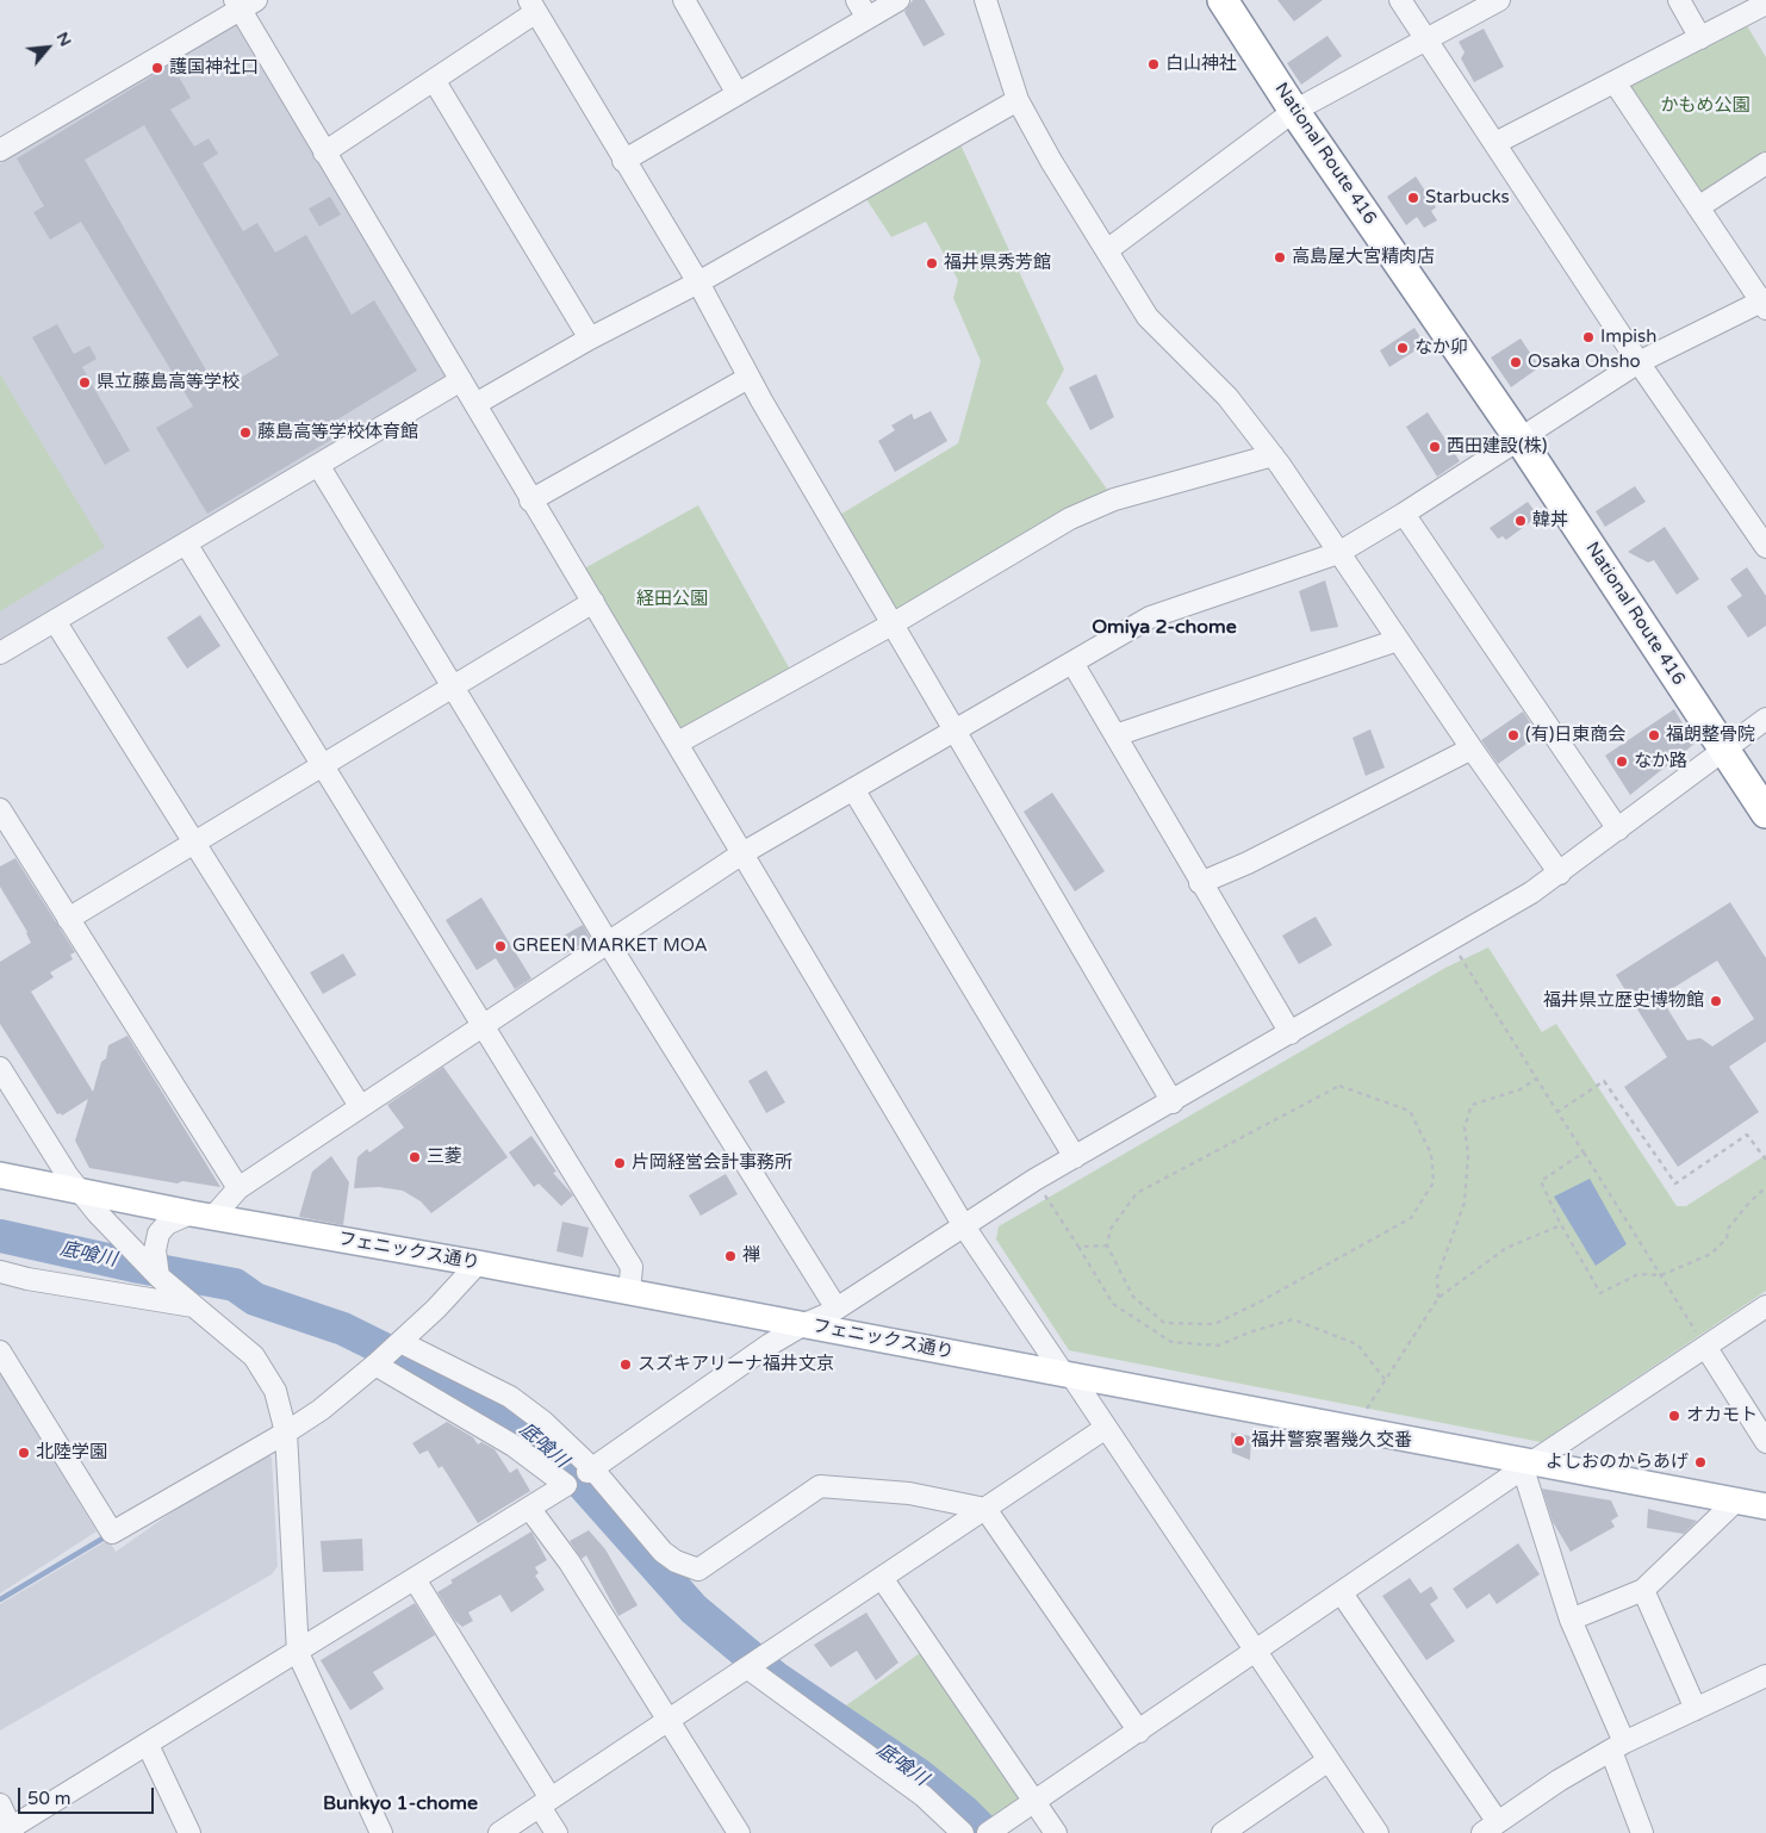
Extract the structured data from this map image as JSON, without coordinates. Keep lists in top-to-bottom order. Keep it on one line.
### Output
{"streets":{"highway":["National Route 416"],"main road":["フェニックス通り"]},"districts":["Omiya 2-chome","Bunkyo 1-chome"],"water":["底喰川"],"parks":["かもめ公園","経田公園"],"places":["白山神社","護国神社口","Starbucks","高島屋大宮精肉店","福井県秀芳館","Impish","なか卯","Osaka Ohsho","県立藤島高等学校","藤島高等学校体育館","西田建設(株)","韓丼","(有)日東商会","福朗整骨院","なか路","GREEN MARKET MOA","福井県立歴史博物館","三菱","片岡経営会計事務所","禅","スズキアリーナ福井文京","オカモト","福井警察署幾久交番","北陸学園","よしおのからあげ"],"scale_bar":"50 m","north":"top right"}
